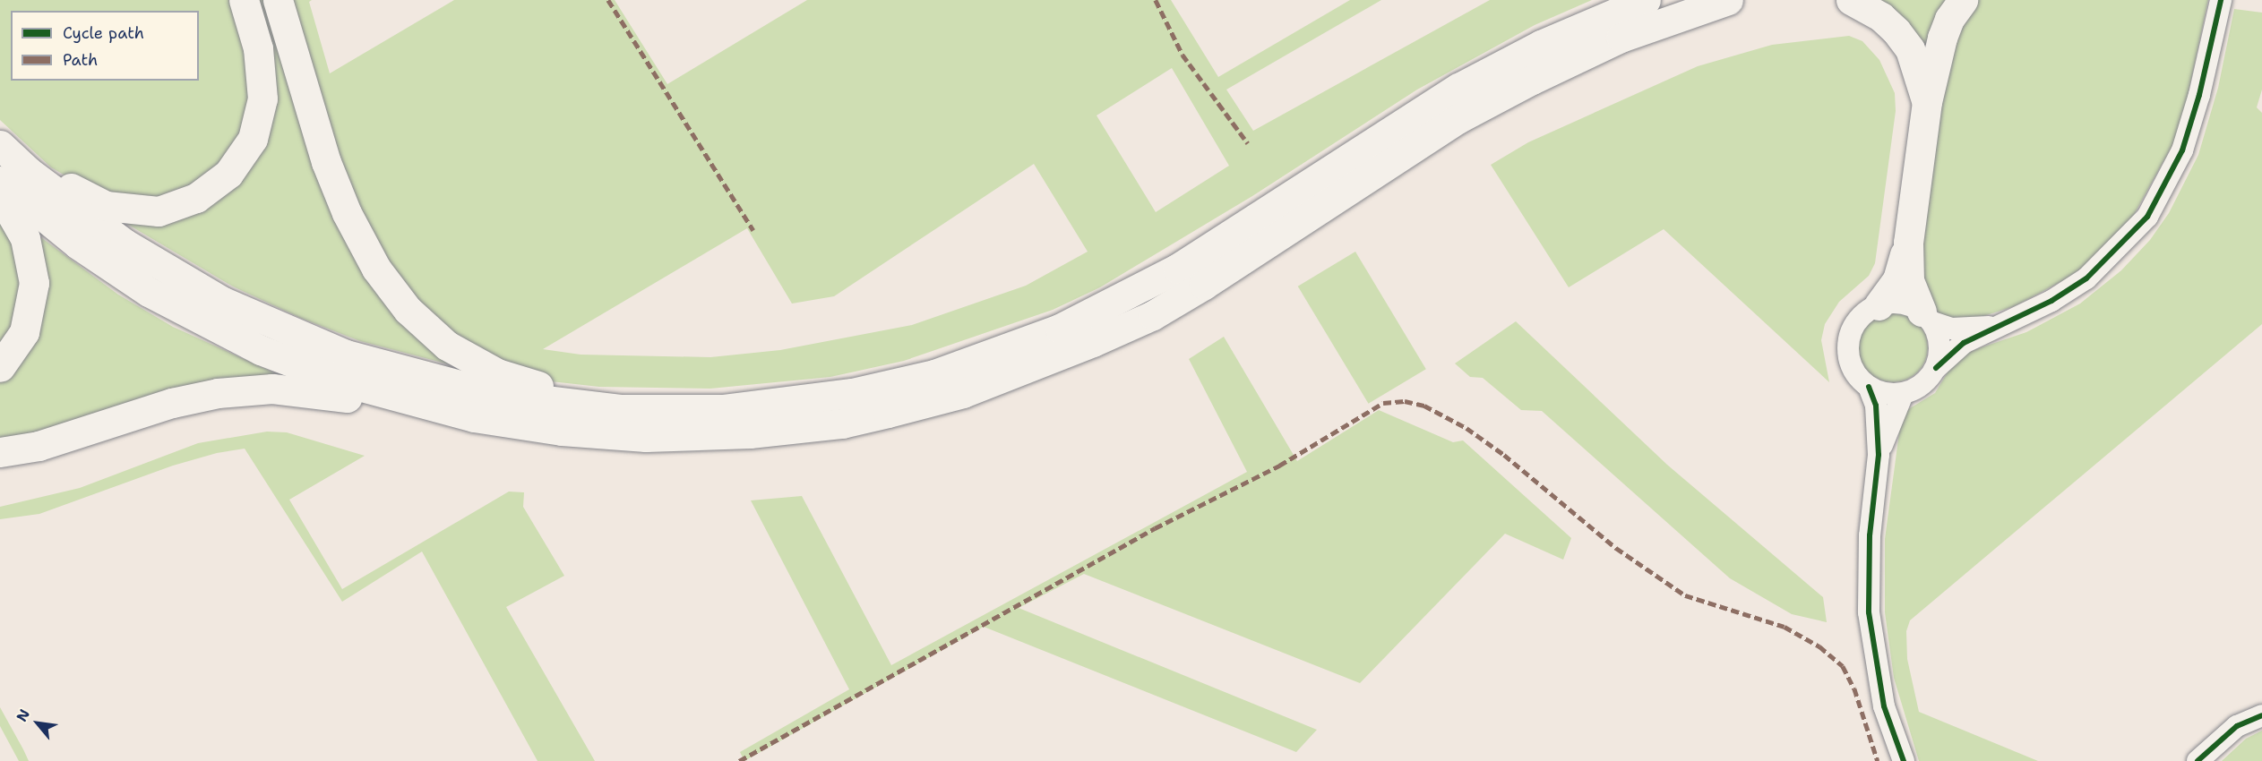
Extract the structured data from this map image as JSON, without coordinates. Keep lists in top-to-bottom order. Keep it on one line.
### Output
{"legend":["Cycle path","Path"],"north":"top left"}
